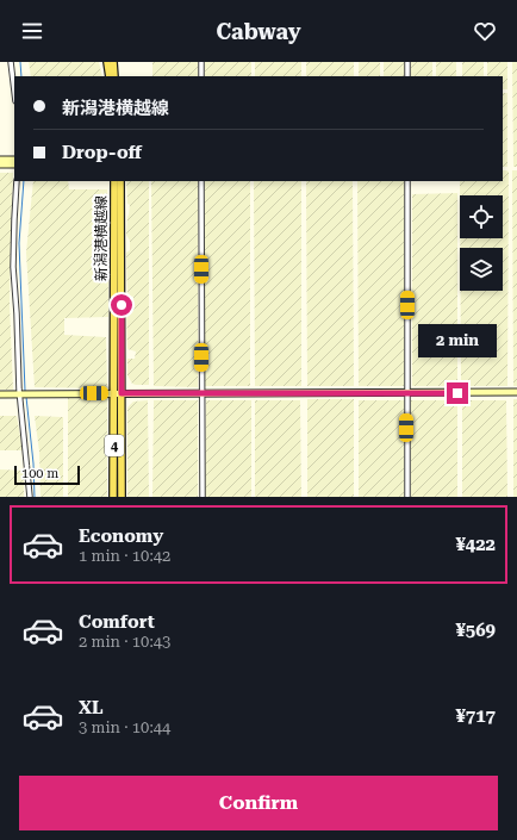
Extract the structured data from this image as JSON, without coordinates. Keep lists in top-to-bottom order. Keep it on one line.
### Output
{"streets":{"main road":["新潟港横越線","4"]},"scale_bar":"100 m","page":{"header":"Cabway","banner":["新潟港横越線","Drop-off"],"bubble":"2 min","scale":"100 m","list":[{"name":"Economy","note":"1 min · 10:42","value":"¥422"},{"name":"Comfort","note":"2 min · 10:43","value":"¥569"},{"name":"XL","note":"3 min · 10:44","value":"¥717"}],"buttons":"Confirm"}}
